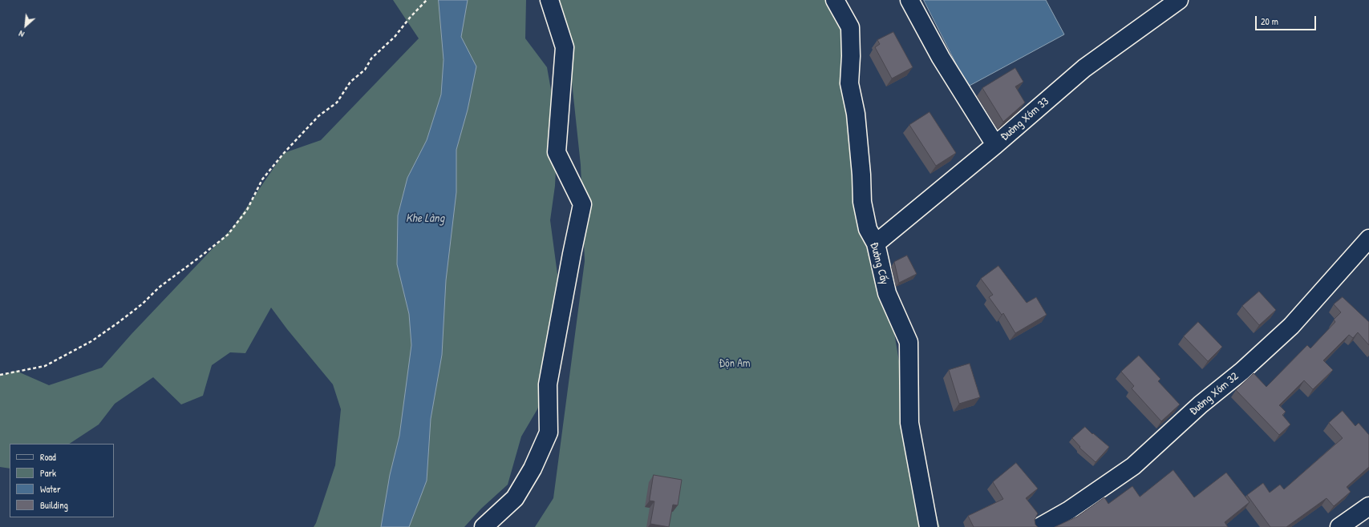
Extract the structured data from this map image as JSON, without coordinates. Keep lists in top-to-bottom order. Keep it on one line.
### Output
{"streets":{"street":["Đường Xóm 33","Đường Cấy","Đường Xóm 32"]},"crossings":[["Đường Xóm 33","Đường Cấy"]],"water":["Khe Làng"],"parks":["Độn Am"],"legend":["Road","Park","Water","Building"],"scale_bar":"20 m","north":"bottom left"}
